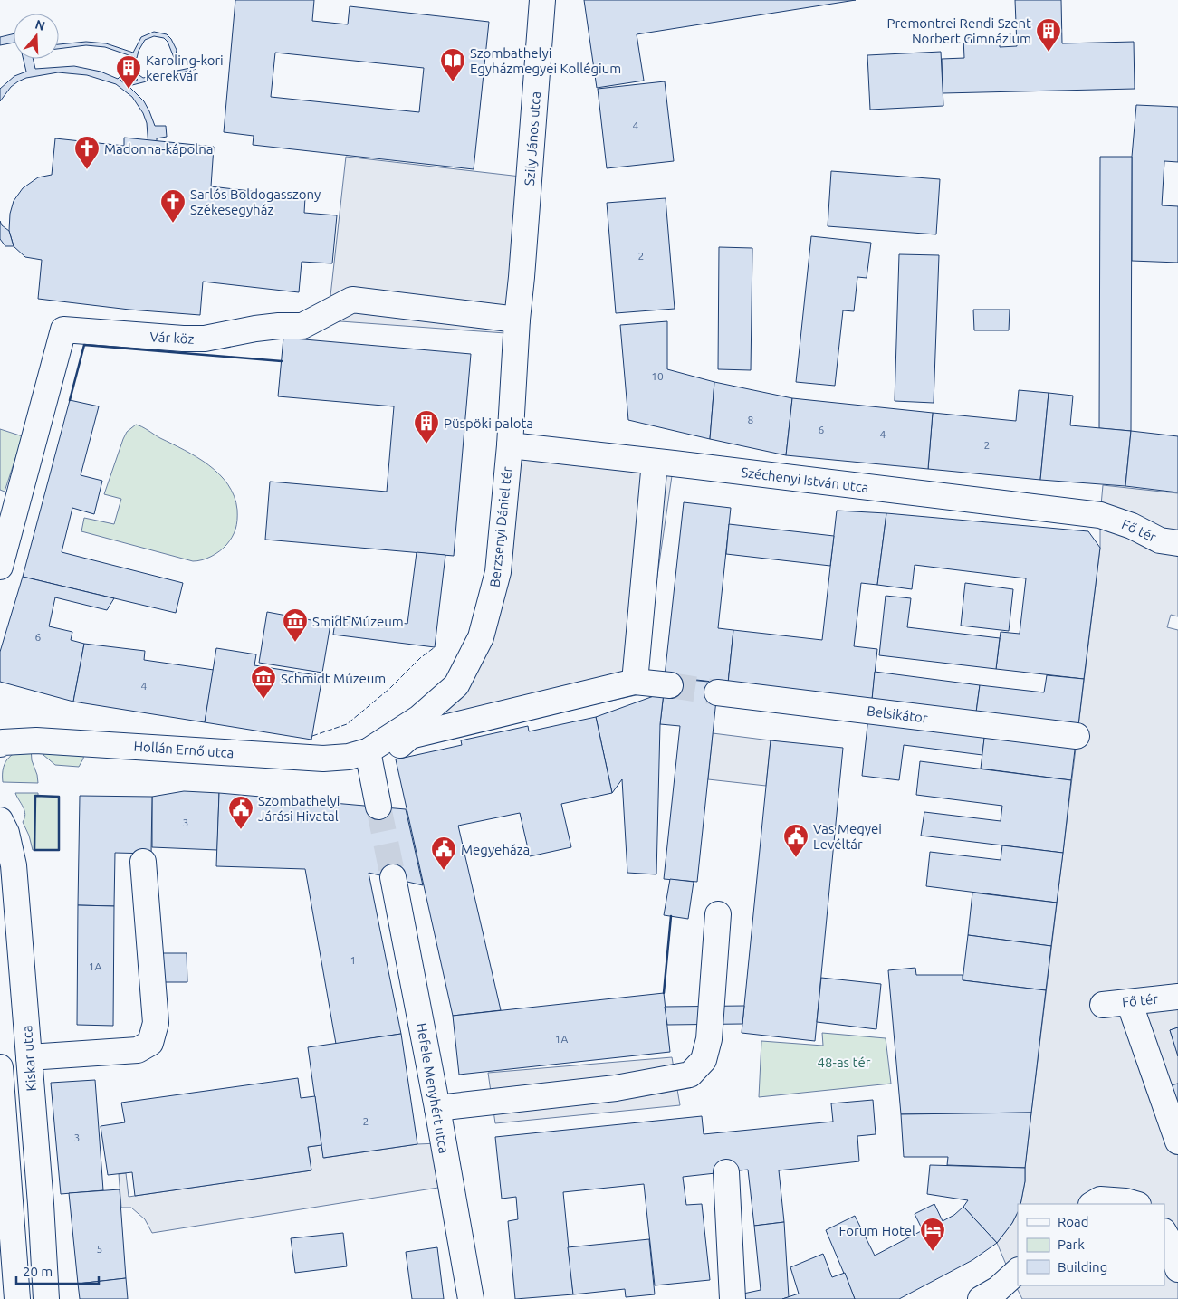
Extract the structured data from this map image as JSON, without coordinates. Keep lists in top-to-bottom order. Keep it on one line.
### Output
{"streets":{"street":["Szily János utca","Vár köz","Széchenyi István utca","Berzsenyi Dániel tér","Fő tér","Belsikátor","Hollán Ernő utca","Kiskar utca","Hefele Menyhért utca"]},"crossings":[["Szily János utca","Berzsenyi Dániel tér"],["Vár köz","Berzsenyi Dániel tér"],["Széchenyi István utca","Berzsenyi Dániel tér"],["Széchenyi István utca","Fő tér"],["Berzsenyi Dániel tér","Hollán Ernő utca"]],"parks":["48-as tér"],"places":{"building":["Premontrei Rendi Szent Norbert Gimnázium","Karoling-kori kerekvár","Püspöki palota"],"library":["Szombathelyi Egyházmegyei Kollégium"],"church":["Madonna-kápolna","Sarlós Boldogasszony Székesegyház"],"museum":["Smidt Múzeum","Schmidt Múzeum"],"public building":["Szombathelyi Járási Hivatal","Vas Megyei Levéltár","Megyeháza"],"hotel":["Forum Hotel"]},"house_numbers":["4","2","10","8","6","4","2","6","4","3","1","1A","1A","2","3","5"],"legend":["Road","Park","Building"],"scale_bar":"20 m","north":"top"}
